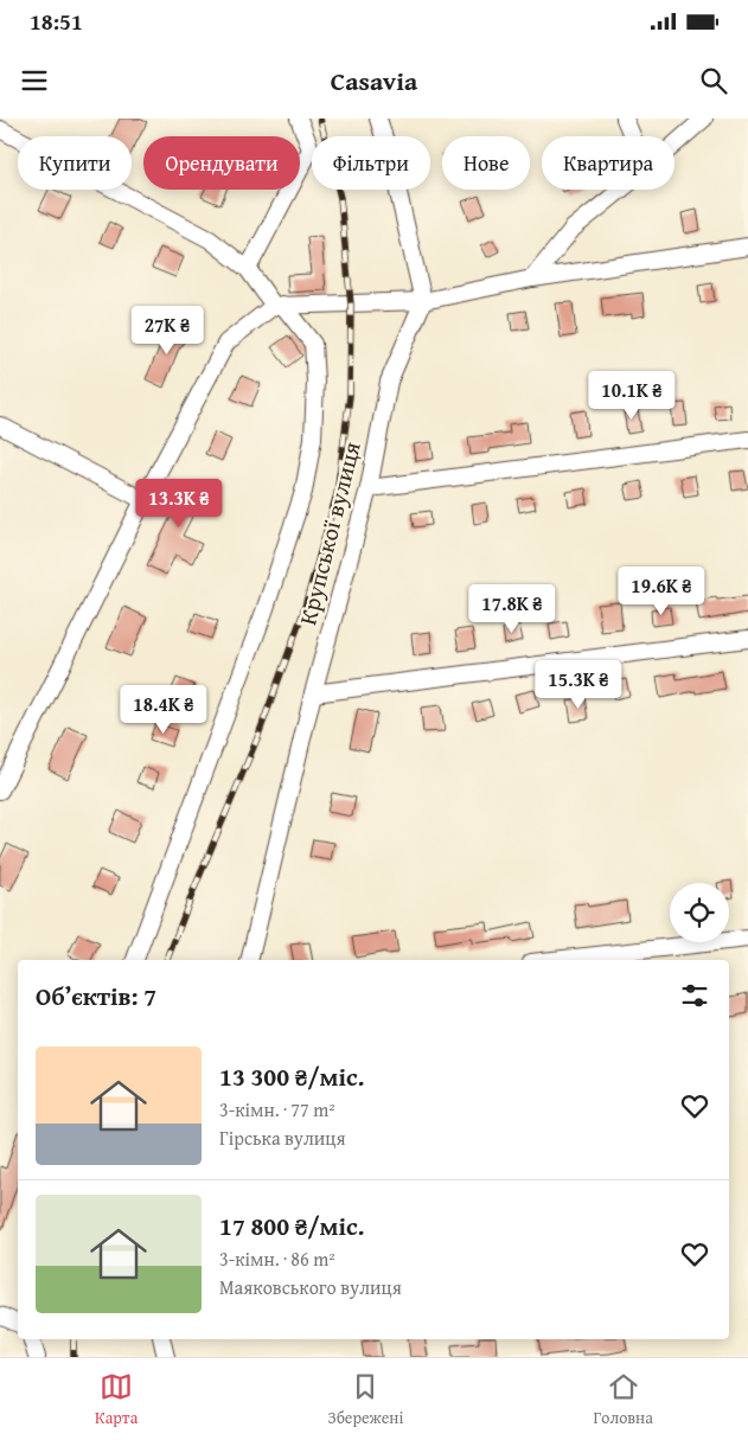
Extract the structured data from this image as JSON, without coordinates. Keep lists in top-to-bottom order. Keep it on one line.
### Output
{"streets":{"street":["Крупської вулиця"]},"page":{"status":"18:51","header":"Casavia","chip":["Купити","Орендувати","Фільтри","Нове","Квартира"],"price":["27K ₴","10.1K ₴","13.3K ₴","19.6K ₴","17.8K ₴","15.3K ₴","18.4K ₴"],"heading":"Об’єктів: 7","list":[{"name":"13 300 ₴/міс.","note":"3-кімн. · 77 m² · Гірська вулиця"},{"name":"17 800 ₴/міс.","note":"3-кімн. · 86 m² · Маяковського вулиця"}],"tabs":["Карта","Збережені","Головна"]}}
